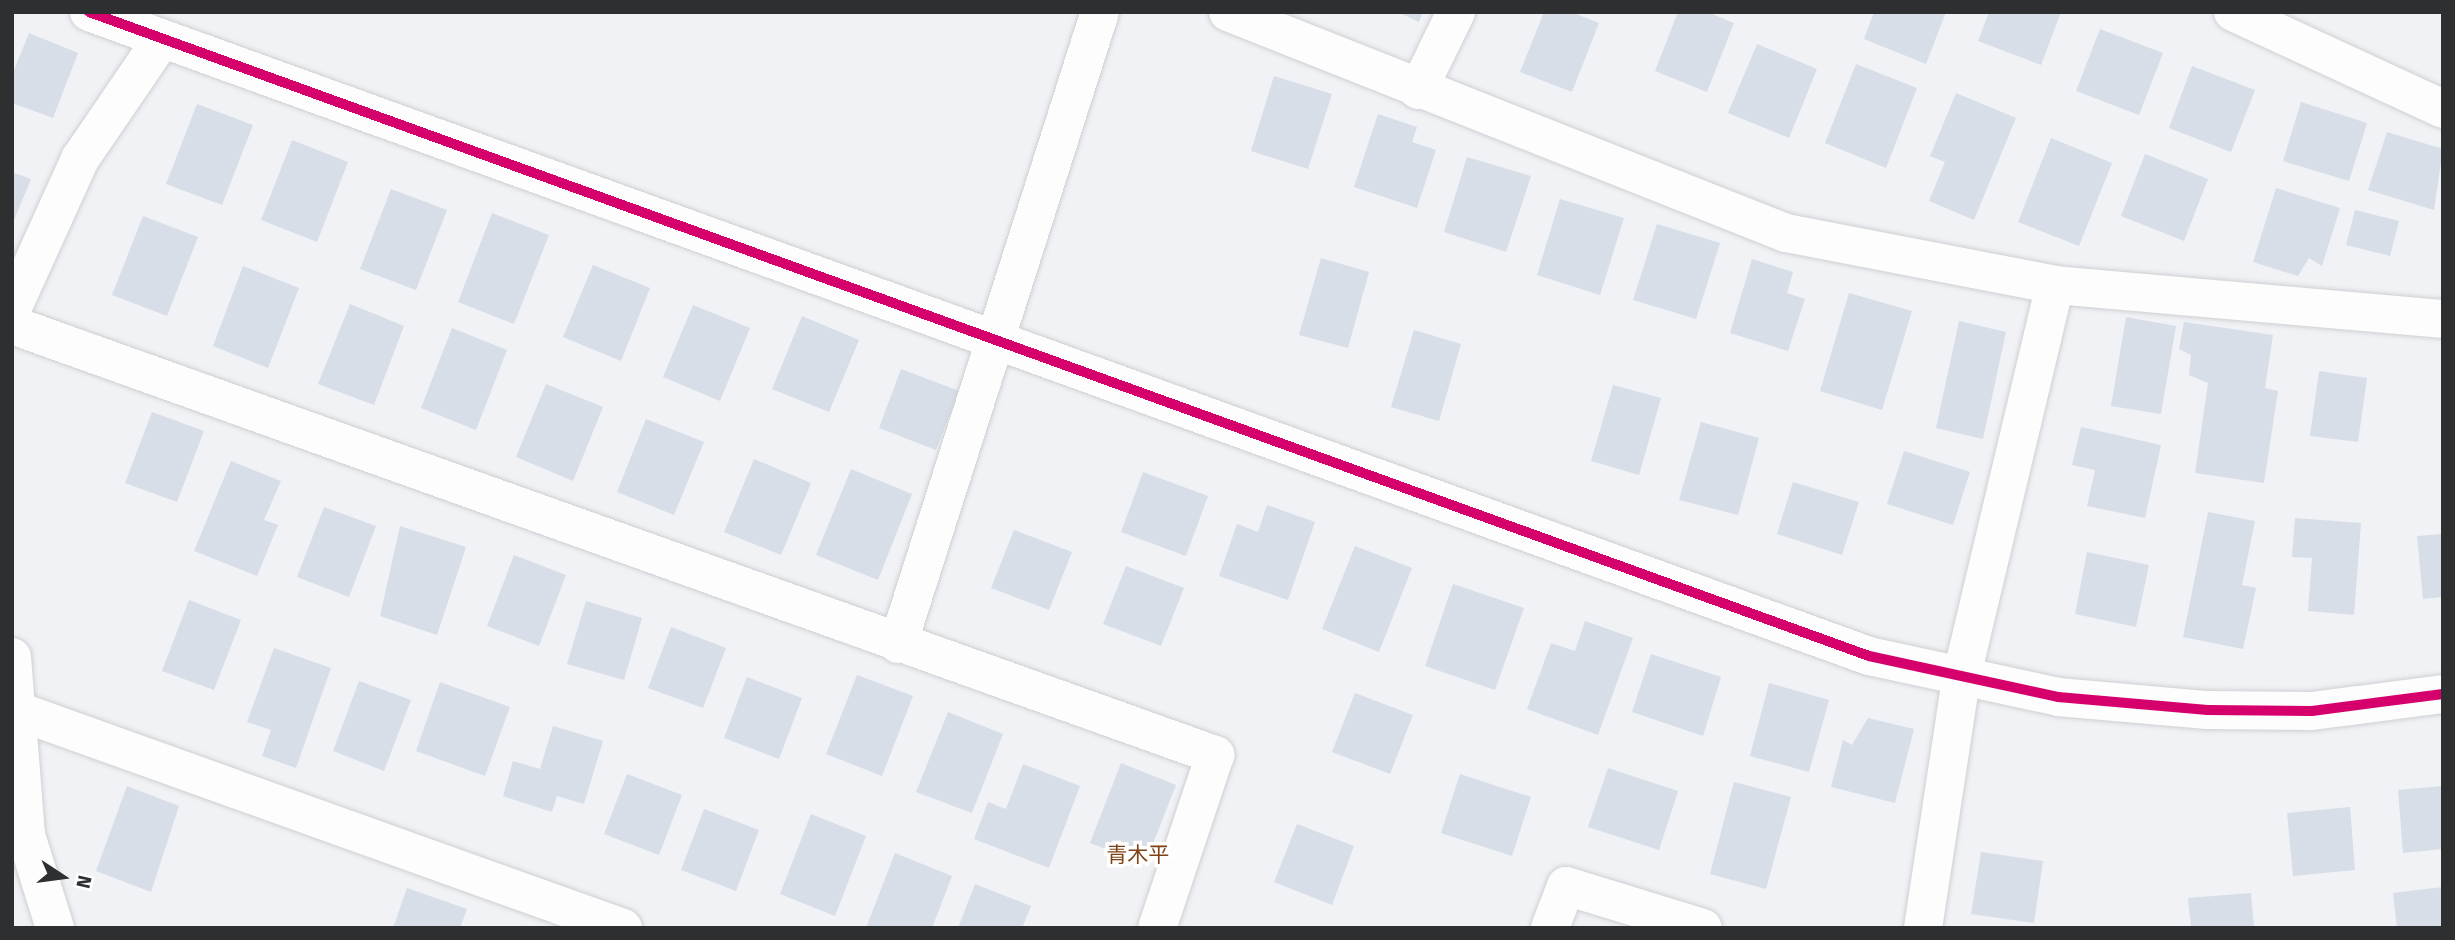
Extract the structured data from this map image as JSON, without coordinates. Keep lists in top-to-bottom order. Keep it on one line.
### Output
{"districts":["青木平"],"north":"right"}
